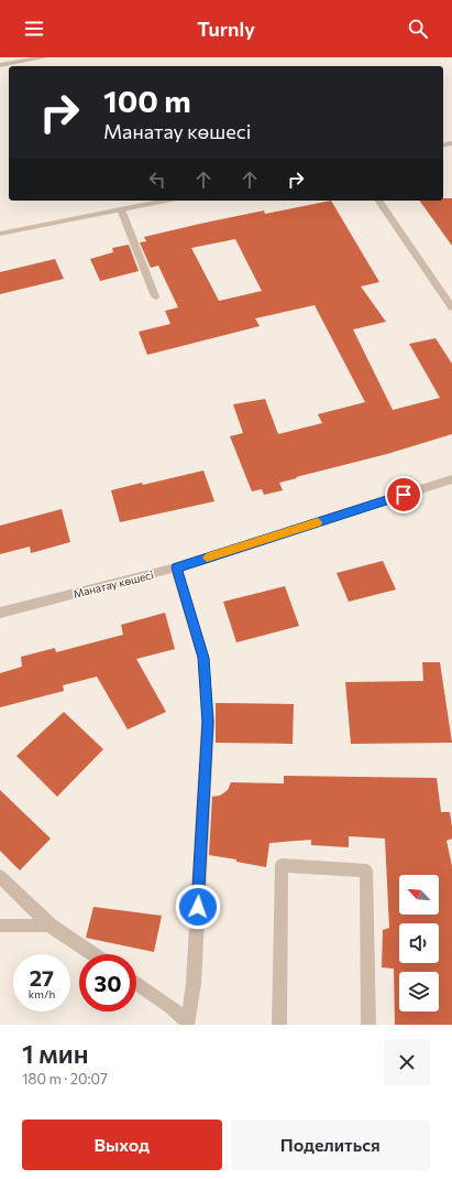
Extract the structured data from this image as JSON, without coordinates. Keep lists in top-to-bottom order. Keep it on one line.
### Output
{"streets":{"street":["Манатау көшесі"]},"north":"top left","page":{"header":"Turnly","turn":["100 m","Манатау көшесі"],"speed":"27 km/h","limit":"30","heading":["1 мин","180 m · 20:07"],"buttons":["Выход","Поделиться"]}}
